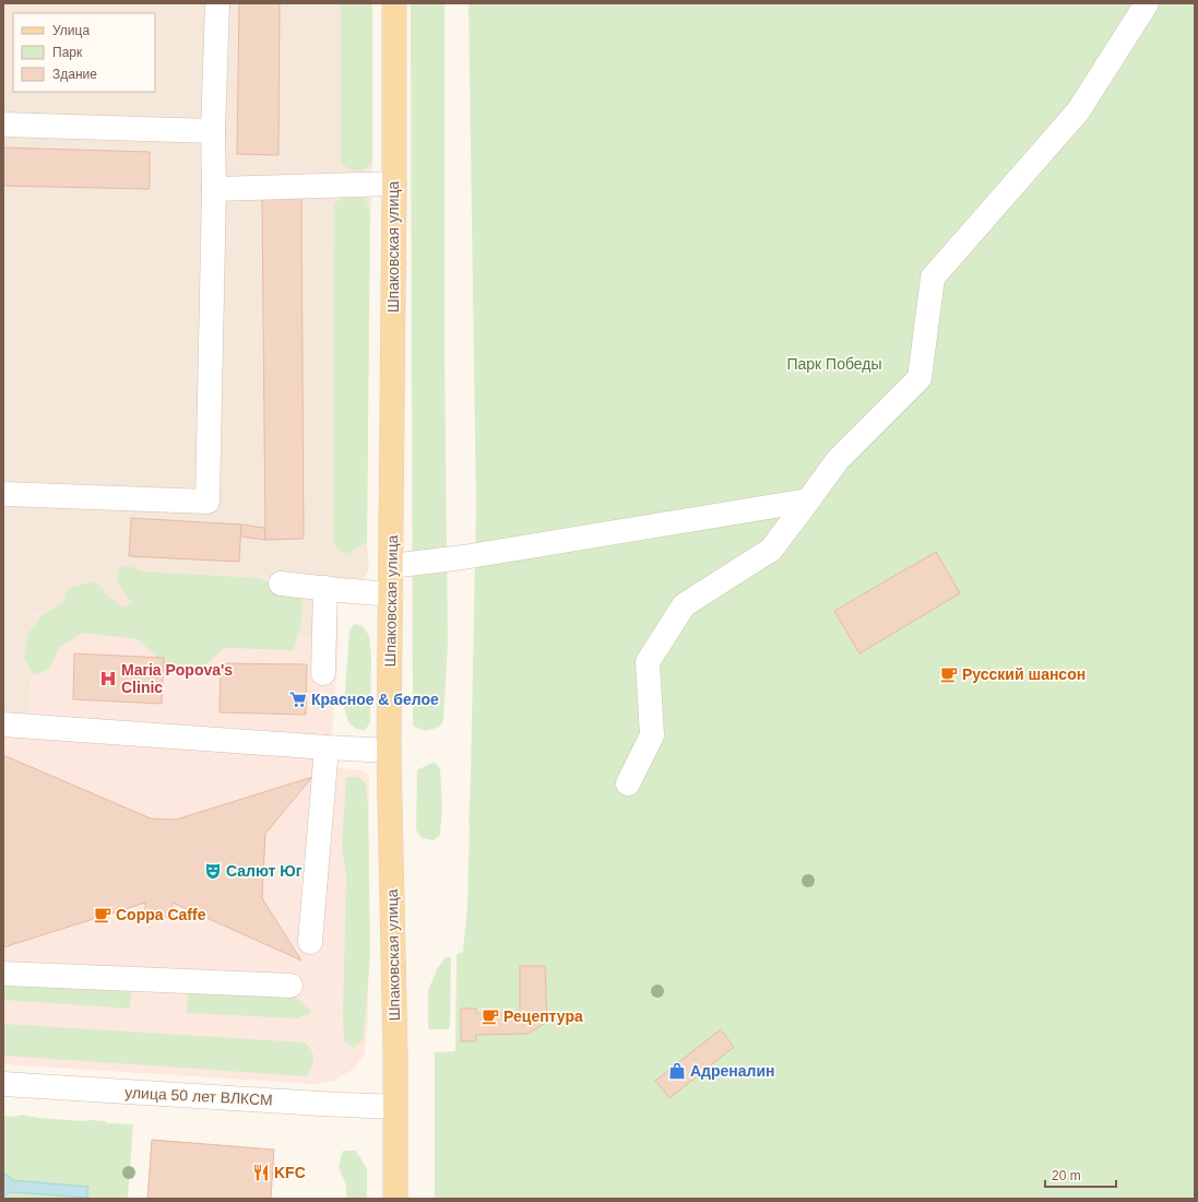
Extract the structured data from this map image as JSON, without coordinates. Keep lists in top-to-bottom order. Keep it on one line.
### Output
{"streets":{"main road":["Шпаковская улица"],"street":["улица 50 лет ВЛКСМ"]},"crossings":[["Шпаковская улица","улица 50 лет ВЛКСМ"]],"parks":["Парк Победы"],"places":{"cafe":["Русский шансон","Coppa Caffe","Рецептура"],"hospital":["Maria Popova's Clinic"],"supermarket":["Красное & белое"],"theatre":["Салют Юг"],"shop":["Адреналин"],"restaurant":["KFC"]},"legend":["Улица","Парк","Здание"],"scale_bar":"20 m"}
